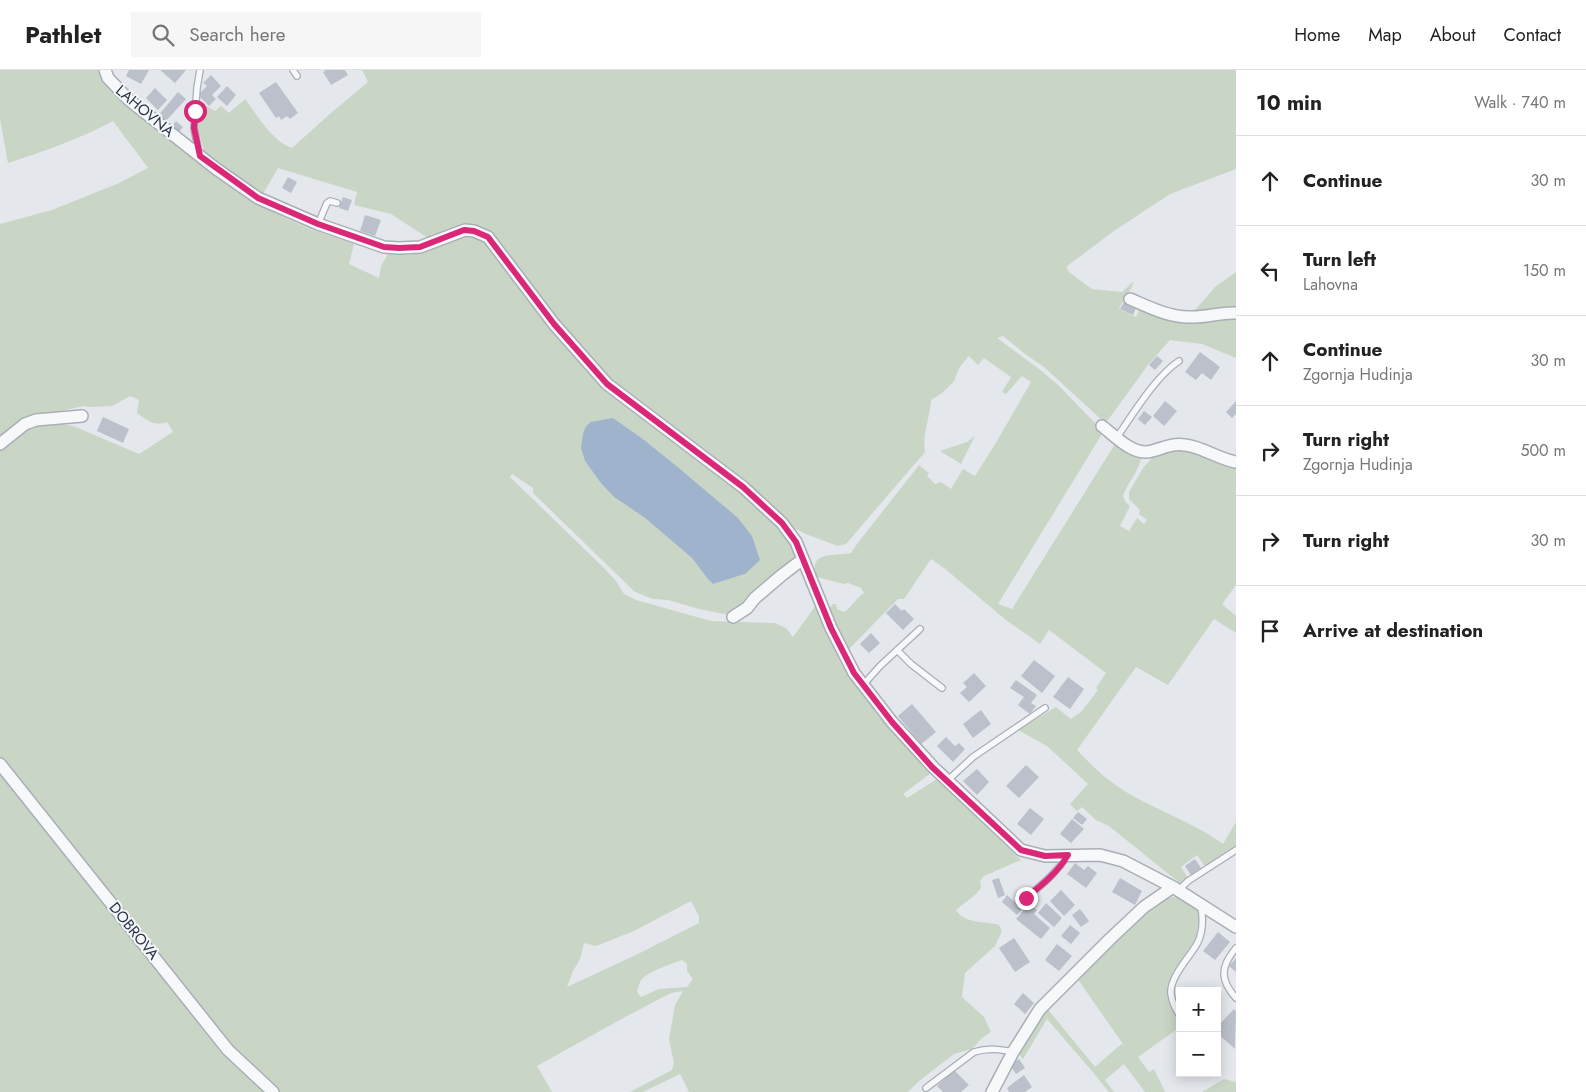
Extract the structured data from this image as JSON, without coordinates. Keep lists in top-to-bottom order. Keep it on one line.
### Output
{"streets":{"street":["LAHOVNA","DOBROVA"]},"page":{"header":"Pathlet","search":"Search here","nav":["Home","Map","About","Contact"],"heading":["10 min","Walk · 740 m"],"list":[["Continue","30 m"],["Turn left","Lahovna","150 m"],["Continue","Zgornja Hudinja","30 m"],["Turn right","Zgornja Hudinja","500 m"],["Turn right","30 m"],"Arrive at destination"],"map_buttons":["+","−"]}}
